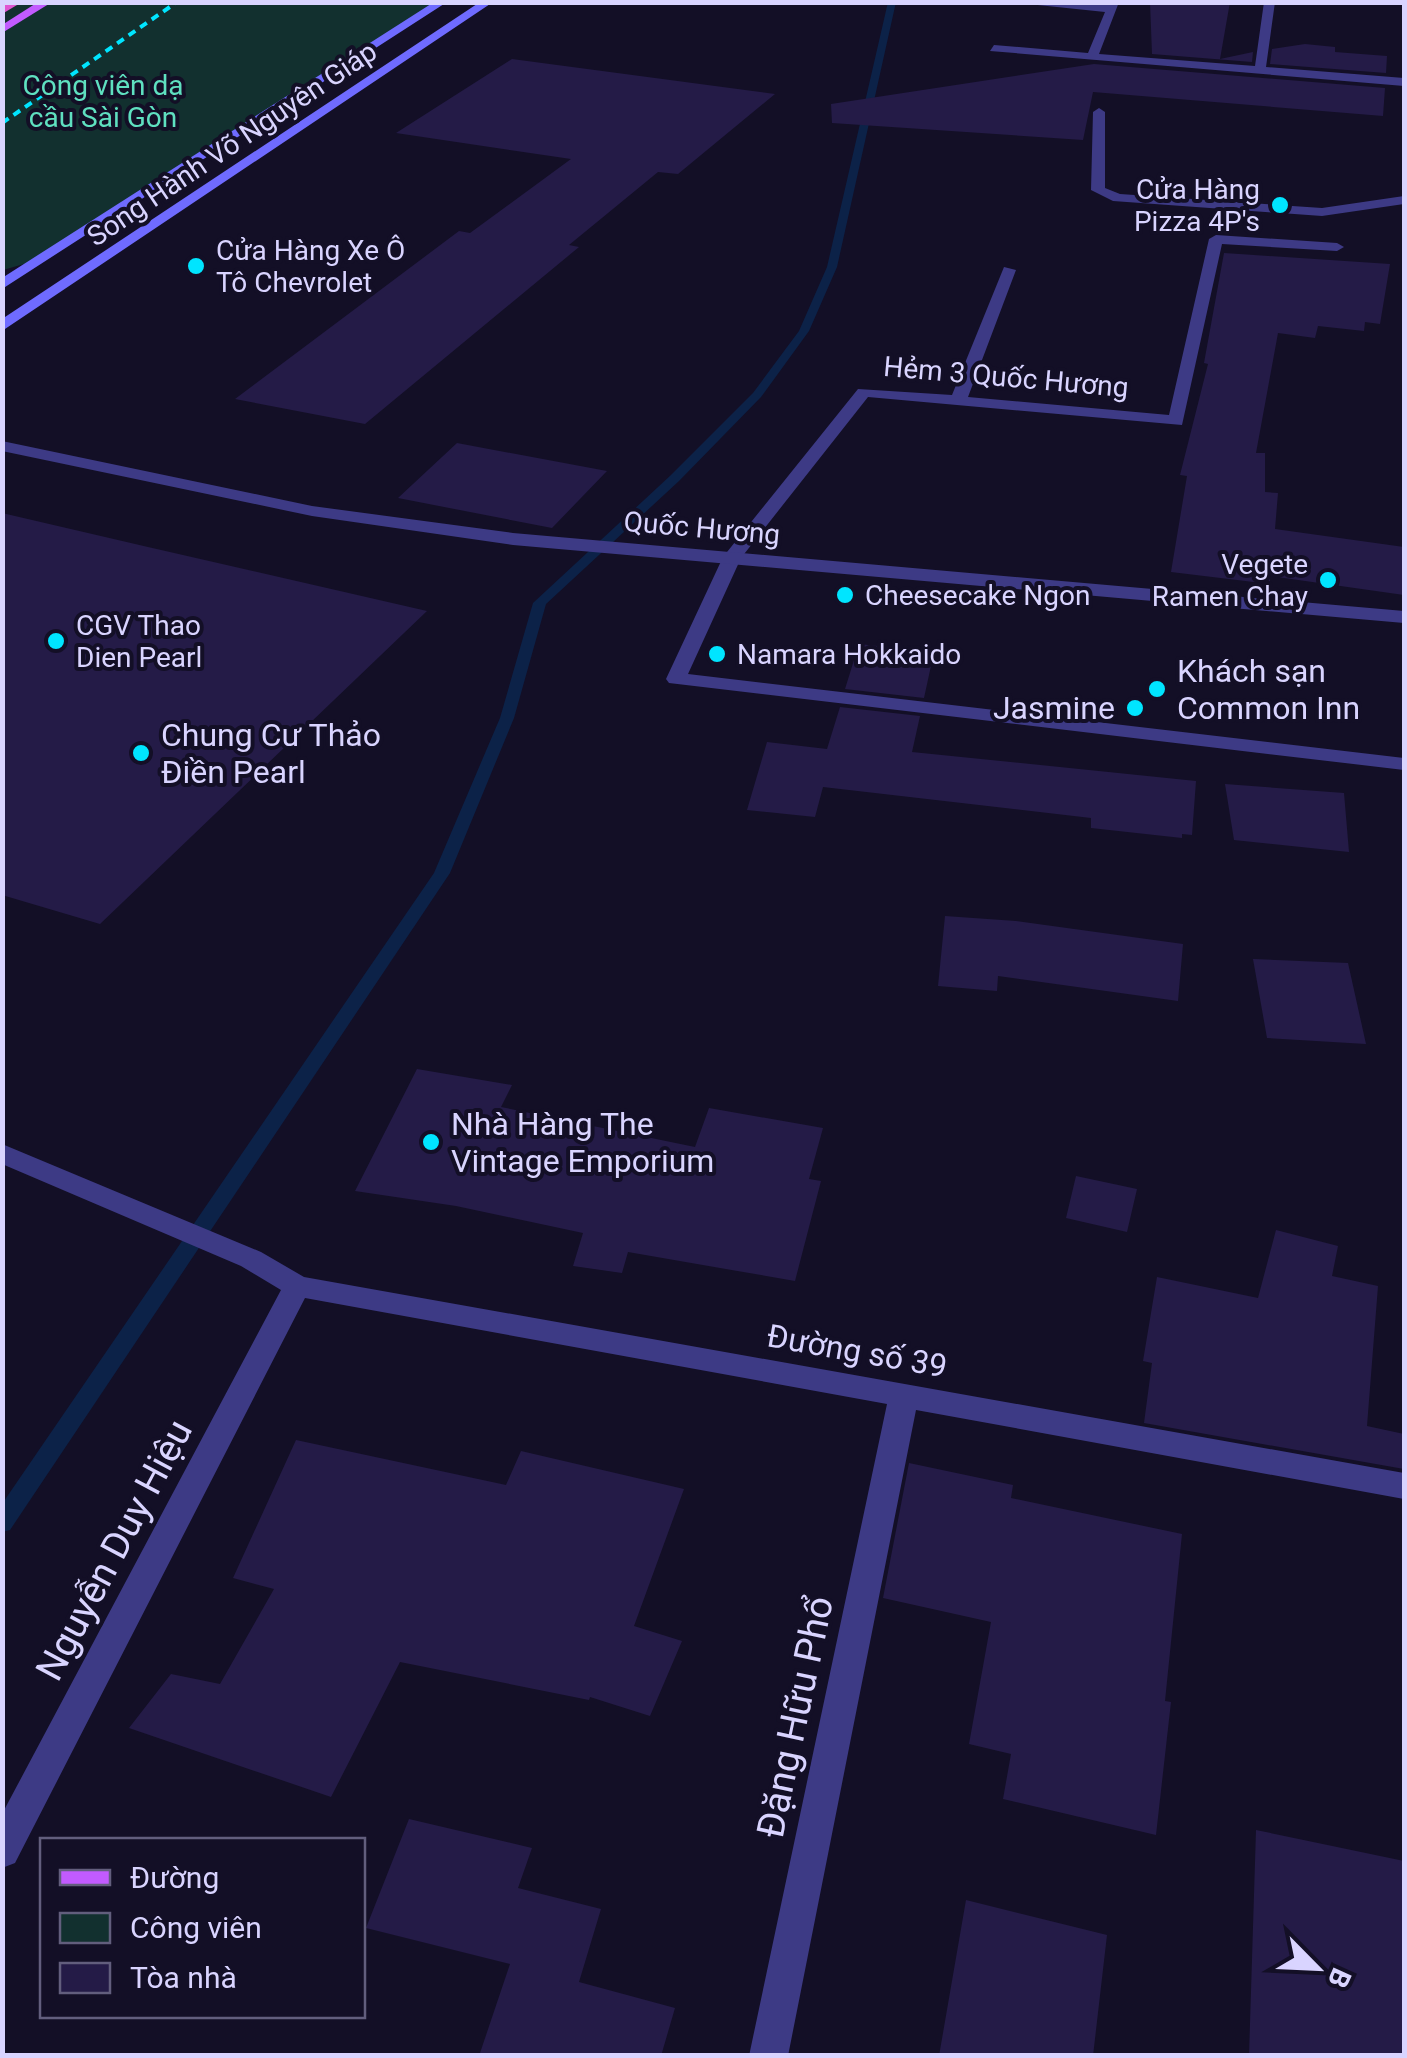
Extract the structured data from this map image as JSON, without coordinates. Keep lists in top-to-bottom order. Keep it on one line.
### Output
{"streets":{"main road":["Song Hành Võ Nguyên Giáp"],"street":["Hẻm 3 Quốc Hương","Quốc Hương","Đường số 39","Nguyễn Duy Hiệu","Đặng Hữu Phổ"]},"crossings":[["Hẻm 3 Quốc Hương","Quốc Hương"],["Đường số 39","Nguyễn Duy Hiệu"],["Đường số 39","Đặng Hữu Phổ"]],"parks":["Công viên dạ cầu Sài Gòn"],"places":["Cửa Hàng Pizza 4P's","Cửa Hàng Xe Ô Tô Chevrolet","Vegete Ramen Chay","Cheesecake Ngon","CGV Thao Dien Pearl","Namara Hokkaido","Khách sạn Common Inn","Jasmine","Chung Cư Thảo Điền Pearl","Nhà Hàng The Vintage Emporium"],"legend":["Đường","Công viên","Tòa nhà"],"north":"bottom right"}
